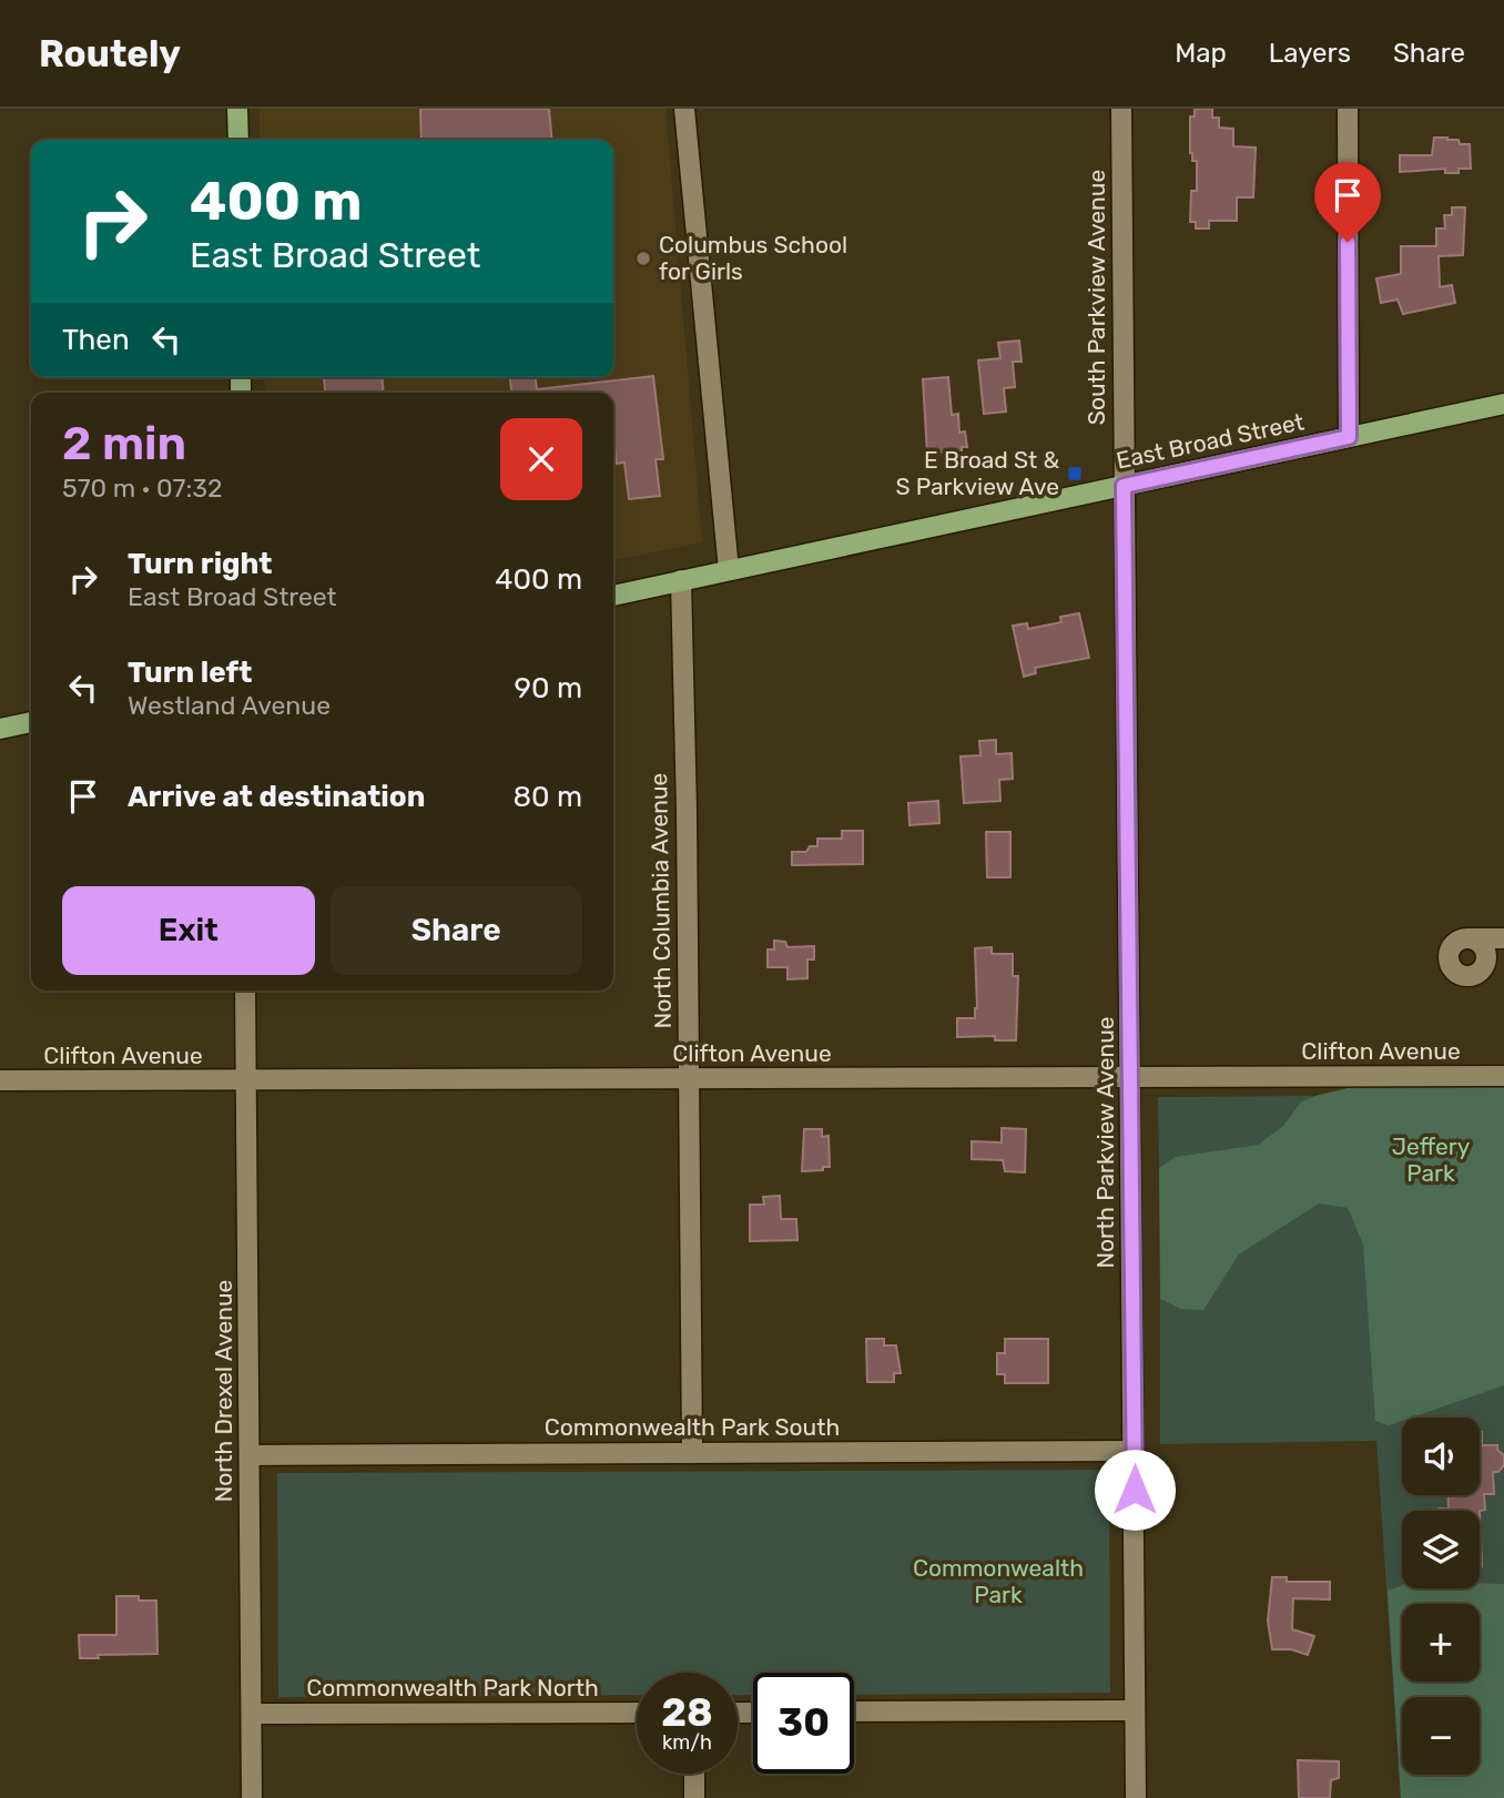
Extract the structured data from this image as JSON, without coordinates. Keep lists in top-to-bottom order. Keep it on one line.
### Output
{"streets":{"main road":["East Broad Street"],"street":["South Parkview Avenue","North Columbia Avenue","Clifton Avenue","North Parkview Avenue","North Drexel Avenue","Commonwealth Park South","Commonwealth Park North"]},"crossings":[["South Parkview Avenue","East Broad Street"],["South Parkview Avenue","North Parkview Avenue"],["East Broad Street","North Columbia Avenue"],["East Broad Street","North Parkview Avenue"],["North Columbia Avenue","Clifton Avenue"],["North Columbia Avenue","Commonwealth Park South"],["Clifton Avenue","North Parkview Avenue"],["Clifton Avenue","North Drexel Avenue"],["North Parkview Avenue","Commonwealth Park South"],["North Drexel Avenue","Commonwealth Park South"],["North Drexel Avenue","Commonwealth Park North"]],"parks":["Jeffery Park","Commonwealth Park"],"places":{"other":["Columbus School for Girls"],"transit":["E Broad St & S Parkview Ave"]},"page":{"header":"Routely","nav":["Map","Layers","Share"],"turn":["400 m","East Broad Street"],"then":"Then","heading":["2 min","570 m · 07:32"],"list":[{"name":"Turn right","note":"East Broad Street","value":"400 m"},{"name":"Turn left","note":"Westland Avenue","value":"90 m"},{"name":"Arrive at destination","value":"80 m"}],"buttons":["Exit","Share"],"map_buttons":["+","−"],"speed":"28 km/h","limit":"30"}}
